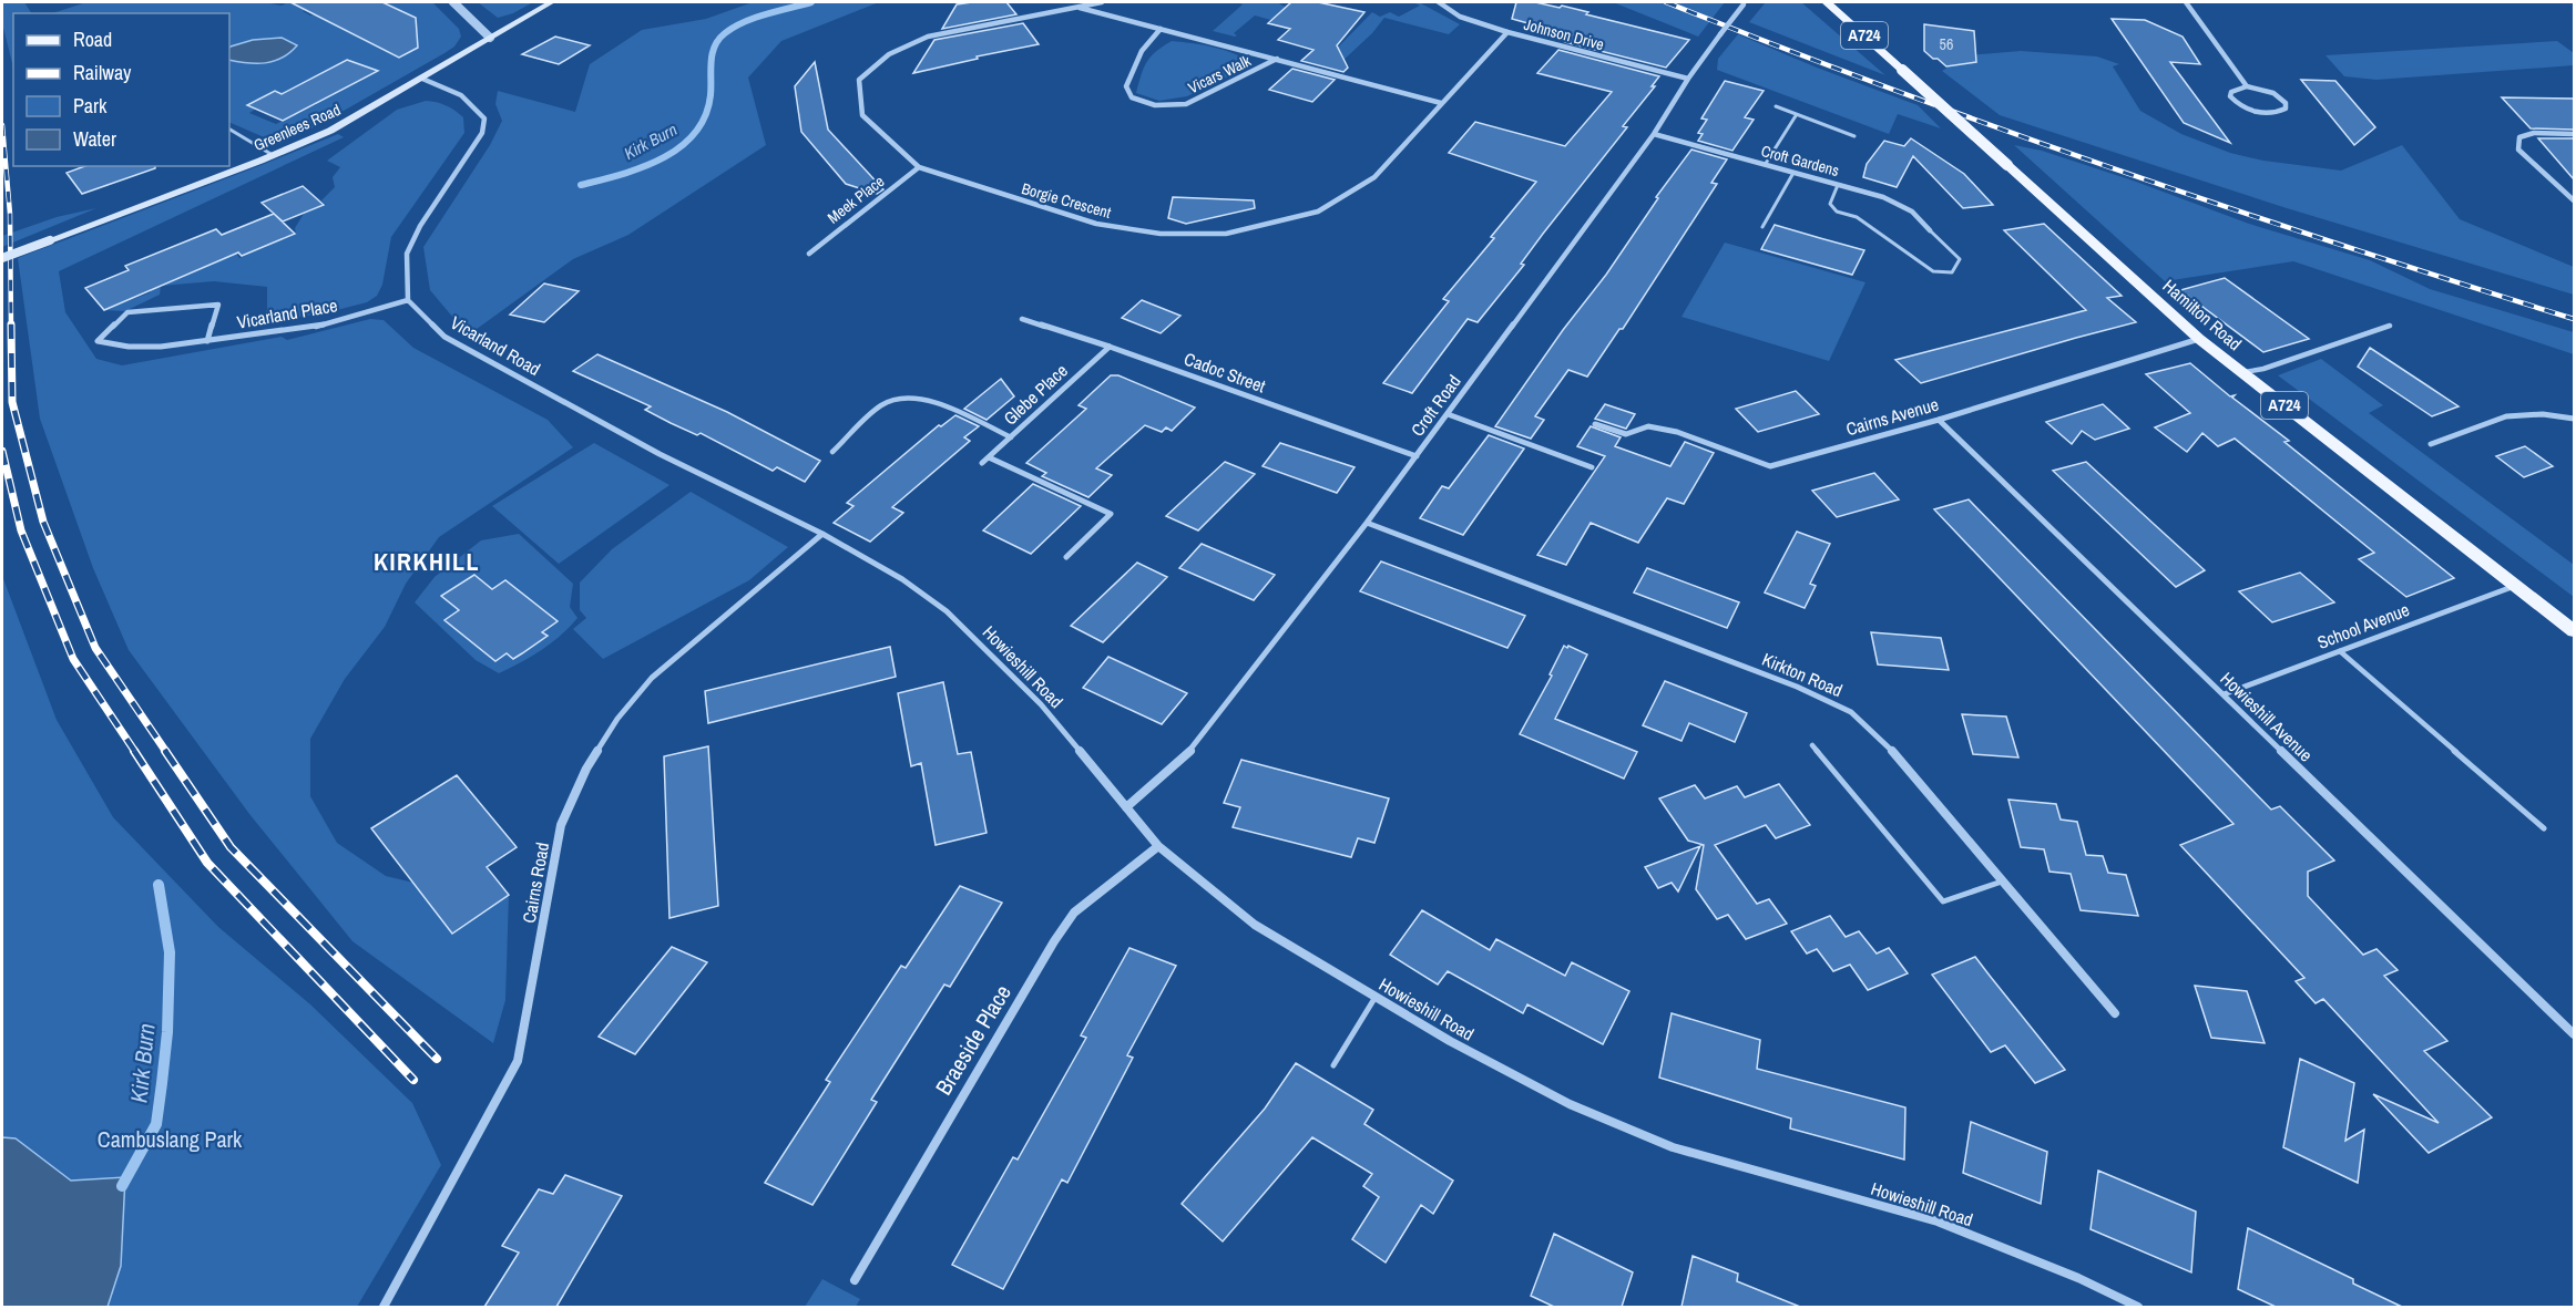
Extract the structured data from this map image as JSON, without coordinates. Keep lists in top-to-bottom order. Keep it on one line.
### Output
{"streets":{"main road":["A724","Greenlees Road","Hamilton Road"],"street":["Johnson Drive","Vicars Walk","Croft Gardens","Meek Place","Borgie Crescent","Vicarland Place","Vicarland Road","Cadoc Street","Glebe Place","Croft Road","Cairns Avenue","School Avenue","Howieshill Road","Kirkton Road","Howieshill Avenue","Cairns Road","Braeside Place"]},"crossings":[["Johnson Drive","Borgie Crescent"],["Johnson Drive","Croft Road"],["Vicars Walk","Borgie Crescent"],["Croft Gardens","Croft Road"],["Meek Place","Borgie Crescent"],["Vicarland Place","Vicarland Road"],["Hamilton Road","Cairns Avenue"],["Hamilton Road","School Avenue"],["Vicarland Road","Howieshill Road"],["Vicarland Road","Cairns Road"],["Cadoc Street","Glebe Place"],["Cadoc Street","Croft Road"],["Croft Road","Howieshill Road"],["Croft Road","Kirkton Road"],["Cairns Avenue","Howieshill Avenue"],["School Avenue","Howieshill Avenue"],["Howieshill Road","Cairns Road"],["Howieshill Road","Braeside Place"]],"districts":["KIRKHILL"],"water":["Kirk Burn"],"parks":["Cambuslang Park"],"house_numbers":["56"],"legend":["Road","Railway","Park","Water"]}
